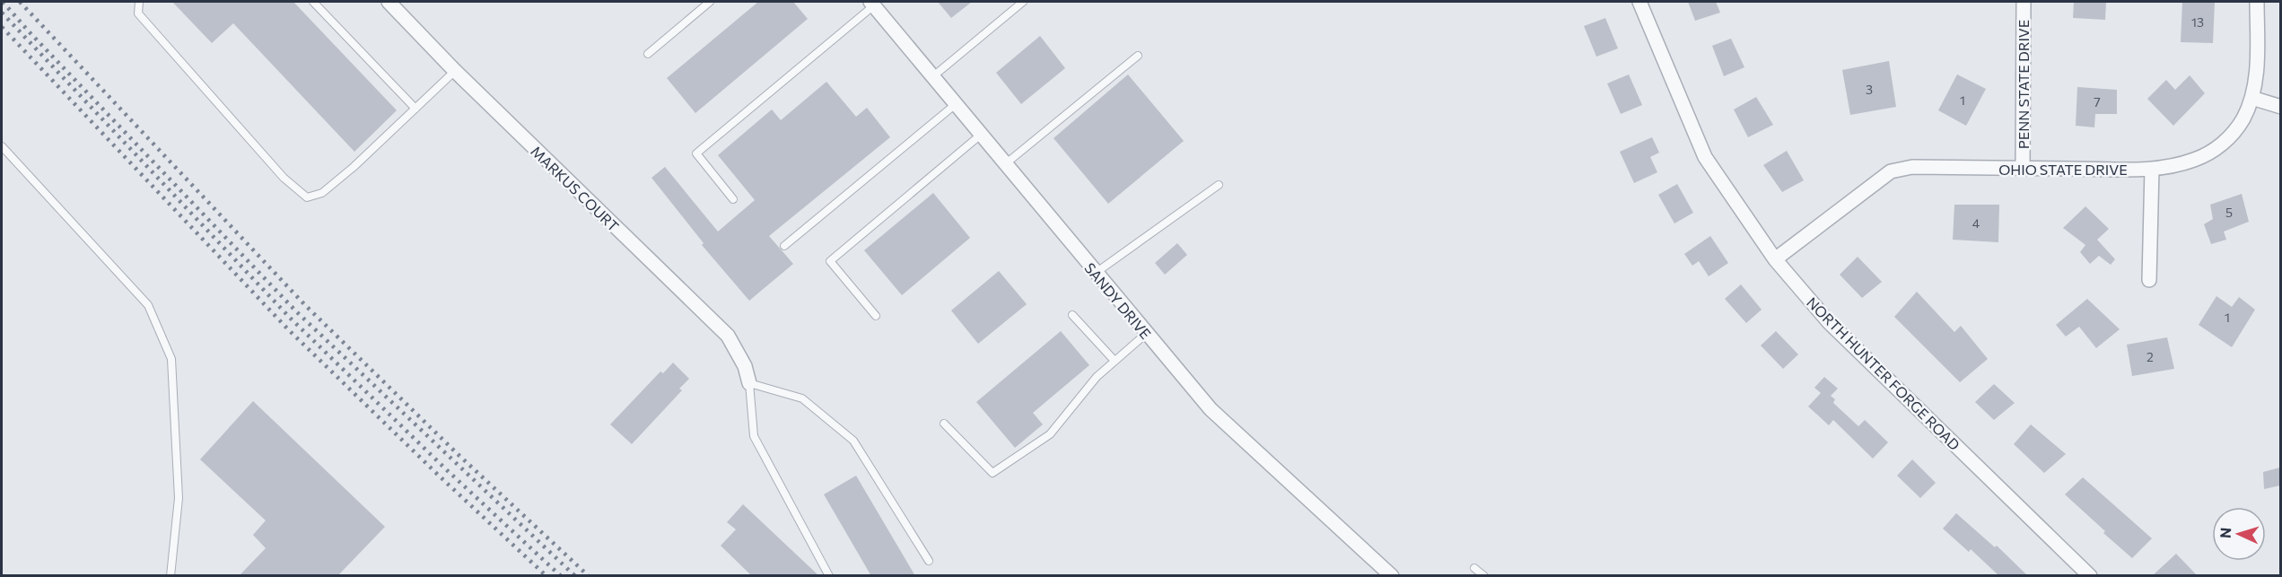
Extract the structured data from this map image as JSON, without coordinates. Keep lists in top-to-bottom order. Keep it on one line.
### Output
{"streets":{"street":["PENN STATE DRIVE","OHIO STATE DRIVE","MARKUS COURT","SANDY DRIVE","NORTH HUNTER FORGE ROAD"]},"crossings":[["PENN STATE DRIVE","OHIO STATE DRIVE"],["OHIO STATE DRIVE","NORTH HUNTER FORGE ROAD"]],"house_numbers":["13","3","1","7","5","4","1","2"],"north":"left"}
